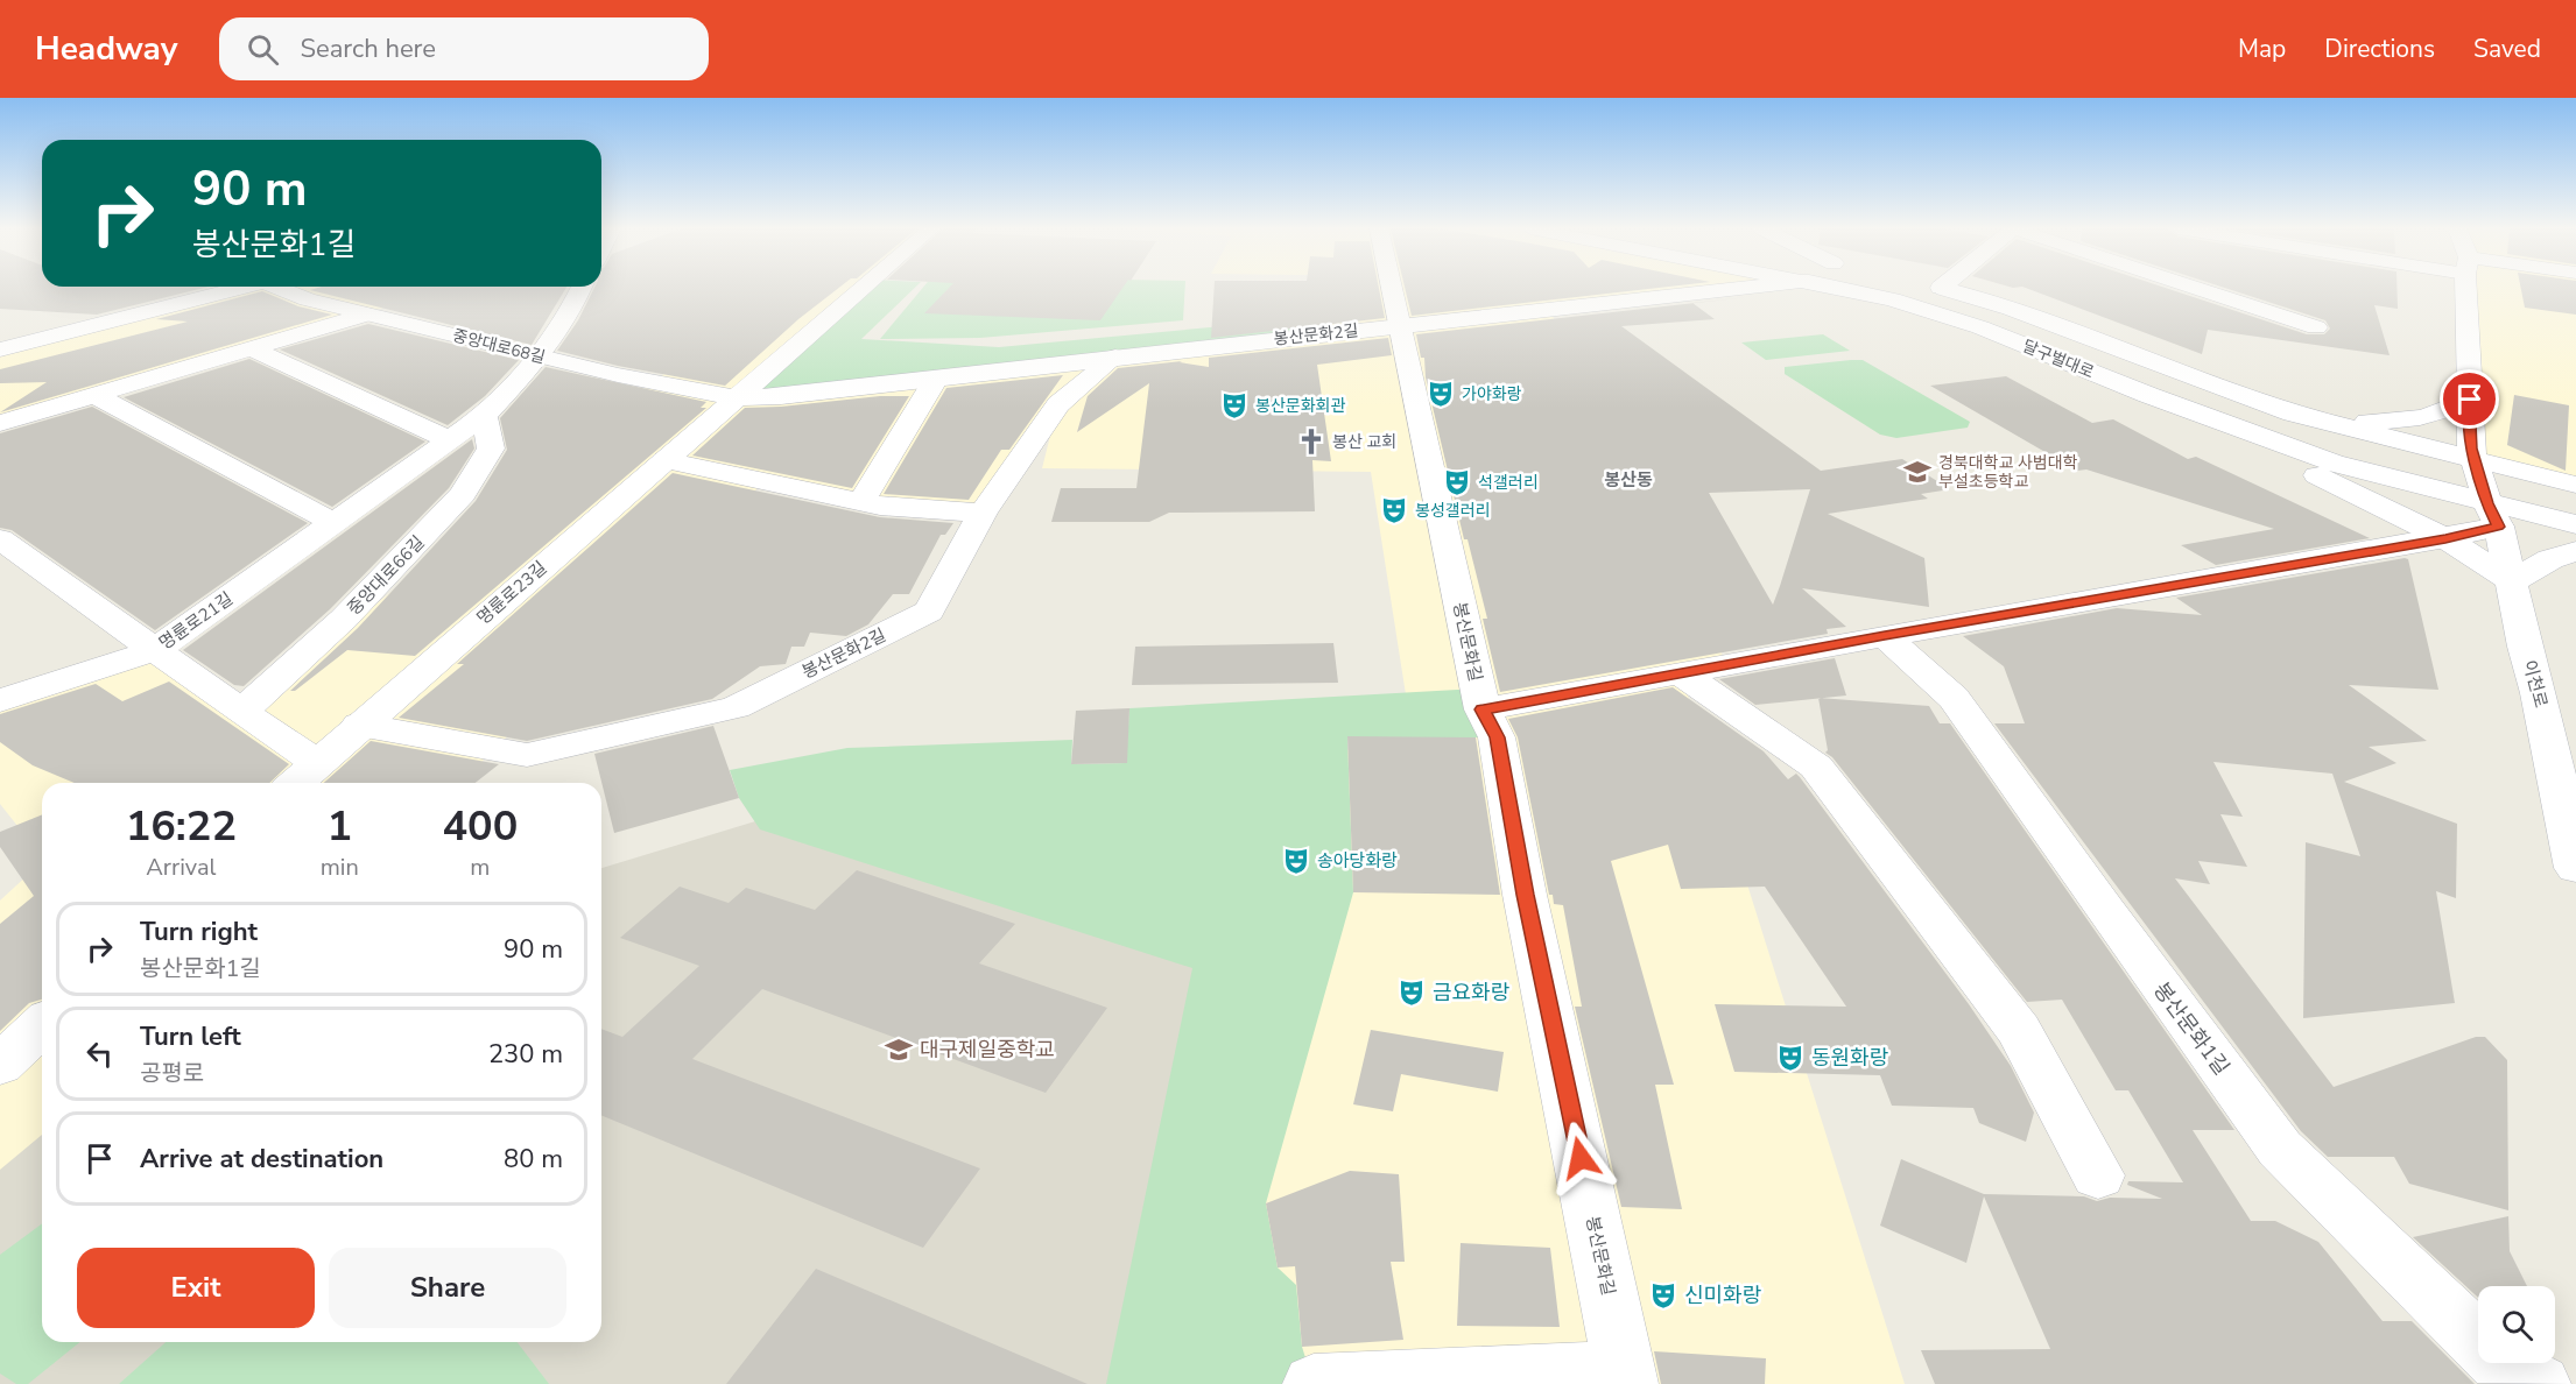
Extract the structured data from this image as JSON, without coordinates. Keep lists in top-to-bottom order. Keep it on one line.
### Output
{"streets":{"street":["봉산문화2길","중앙대로68길","달구벌대로","중앙대로66길","명륜로23길","명륜로21길","봉산문화길","이천로","봉산문화1길"]},"crossings":[["봉산문화2길","중앙대로68길"],["봉산문화2길","명륜로23길"],["봉산문화2길","봉산문화길"],["중앙대로68길","명륜로23길"],["중앙대로68길","명륜로21길"],["달구벌대로","이천로"],["중앙대로66길","명륜로21길"]],"districts":["봉산동"],"places":{"theatre":["가야화랑","봉산문화회관","석갤러리","봉성갤러리","송아당화랑","금요화랑","동원화랑","신미화랑"],"church":["봉산 교회"],"school or university":["경북대학교 사범대학 부설초등학교","대구제일중학교"]},"page":{"header":"Headway","search":"Search here","nav":["Map","Directions","Saved"],"turn":["90 m","봉산문화1길"],"eta":["16:22","Arrival","1","min","400","m"],"list":[{"name":"Turn right","note":"봉산문화1길","value":"90 m"},{"name":"Turn left","note":"공평로","value":"230 m"},{"name":"Arrive at destination","value":"80 m"}],"buttons":["Exit","Share"]}}
